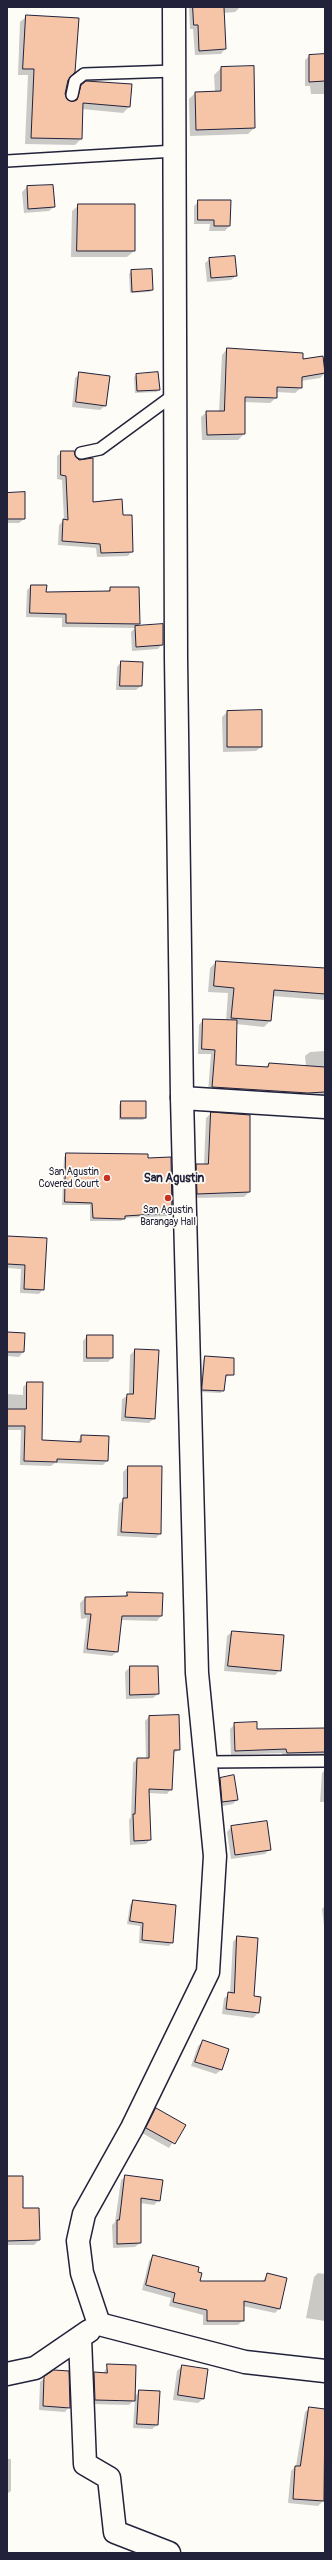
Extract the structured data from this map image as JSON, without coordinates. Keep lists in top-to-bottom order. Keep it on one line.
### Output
{"districts":["San Agustin"],"places":["San Agustin Covered Court","San Agustin Barangay Hall"]}
